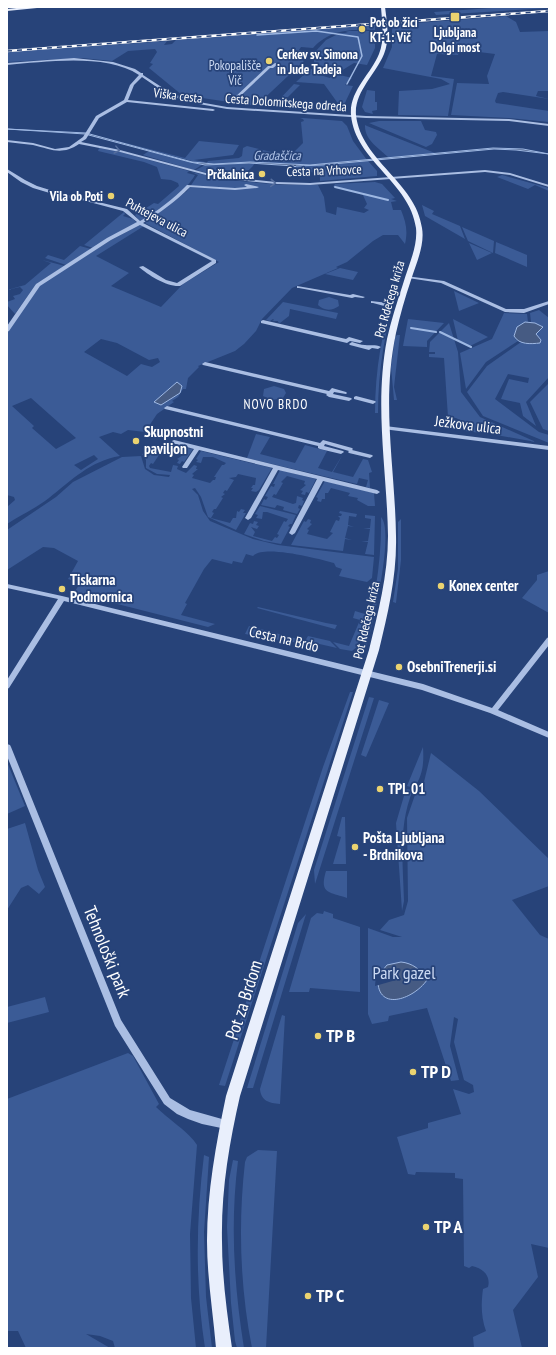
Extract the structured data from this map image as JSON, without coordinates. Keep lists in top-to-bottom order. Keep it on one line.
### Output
{"streets":{"main road":["Pot Rdečega križa","Pot za Brdom"],"street":["Viška cesta","Cesta Dolomitskega odreda","Cesta na Vrhovce","Puhtejeva ulica","Ježkova ulica","Cesta na Brdo","Tehnološki park"]},"crossings":[["Viška cesta","Cesta Dolomitskega odreda"],["Cesta Dolomitskega odreda","Pot Rdečega križa"],["Cesta na Vrhovce","Pot Rdečega križa"],["Pot Rdečega križa","Ježkova ulica"],["Pot Rdečega križa","Cesta na Brdo"],["Pot Rdečega križa","Pot za Brdom"],["Cesta na Brdo","Pot za Brdom"],["Tehnološki park","Pot za Brdom"]],"one_way":["Cesta na Vrhovce"],"districts":["NOVO BRDO"],"water":["Gradaščica"],"parks":["Pokopališče Vič","Park gazel"],"places":{"transit":["Ljubljana Dolgi most"],"other":["Pot ob žici KT-1: Vič","Cerkev sv. Simona in Jude Tadeja","Prčkalnica","Vila ob Poti","Skupnostni paviljon","Konex center","Tiskarna Podmornica","OsebniTrenerji.si","TPL 01","Pošta Ljubljana - Brdnikova","TP B","TP D","TP A","TP C"]}}
